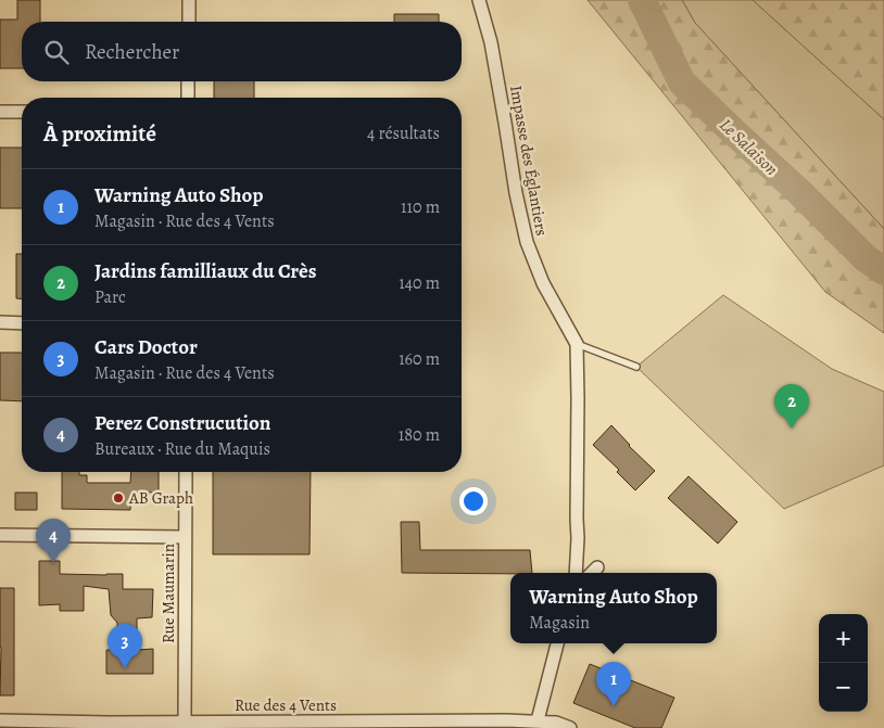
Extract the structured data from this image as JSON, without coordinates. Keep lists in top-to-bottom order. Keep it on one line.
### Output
{"streets":{"street":["Impasse des Églantiers","Rue Maumarin","Rue des 4 Vents"]},"crossings":[["Rue Maumarin","Rue des 4 Vents"]],"water":["Le Salaison"],"places":["AB Graph"],"page":{"search":"Rechercher","heading":["À proximité","4 résultats"],"list":[{"mark":"1","name":"Warning Auto Shop","note":"Magasin · Rue des 4 Vents","value":"110 m"},{"mark":"2","name":"Jardins familliaux du Crès","note":"Parc","value":"140 m"},{"mark":"3","name":"Cars Doctor","note":"Magasin · Rue des 4 Vents","value":"160 m"},{"mark":"4","name":"Perez Construcution","note":"Bureaux · Rue du Maquis","value":"180 m"}],"pins":["2","4","3","1"],"popup":["Warning Auto Shop","Magasin"],"map_buttons":["+","−"]}}
